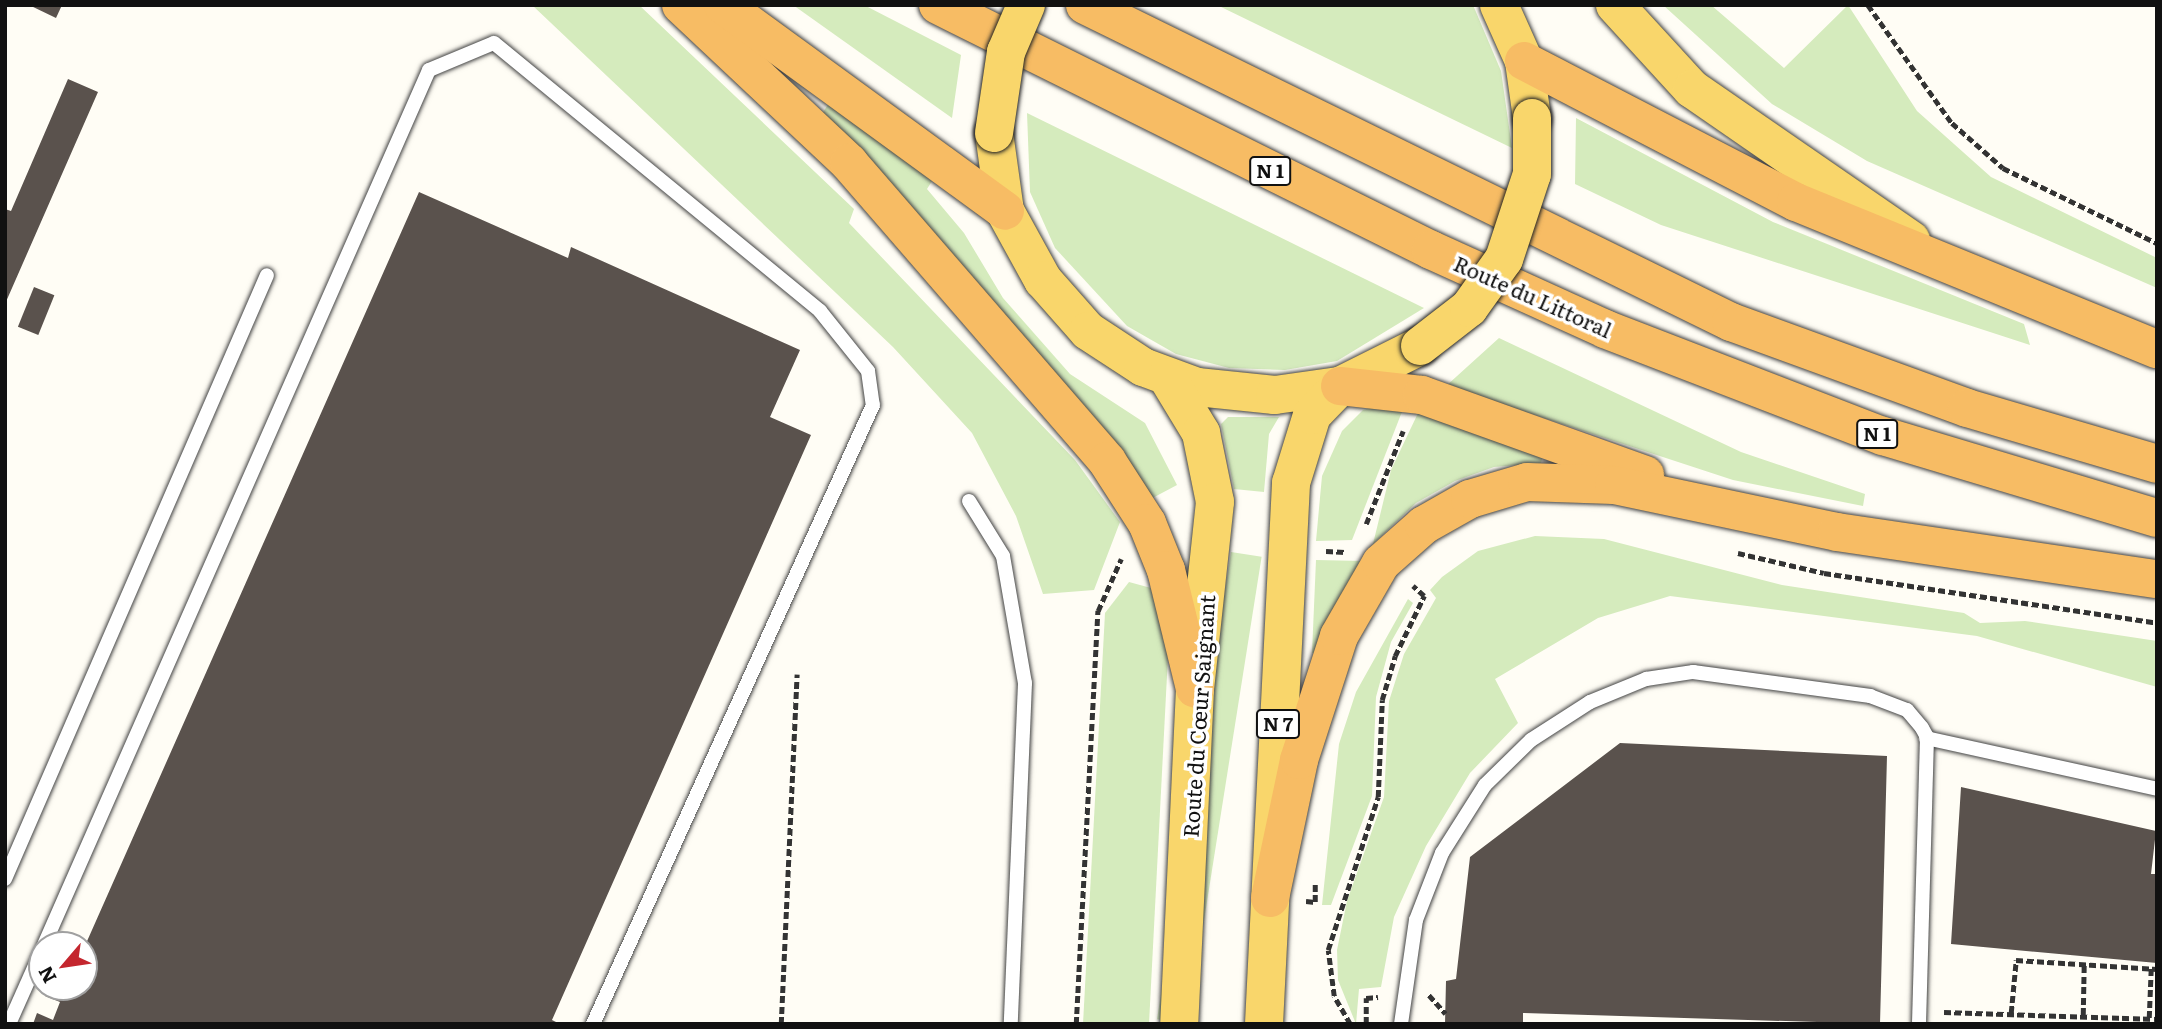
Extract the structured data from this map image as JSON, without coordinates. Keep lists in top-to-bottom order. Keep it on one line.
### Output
{"streets":{"highway":["N 1","Route du Littoral"],"main road":["Route du Cœur Saignant","N 7"]},"north":"bottom left"}
